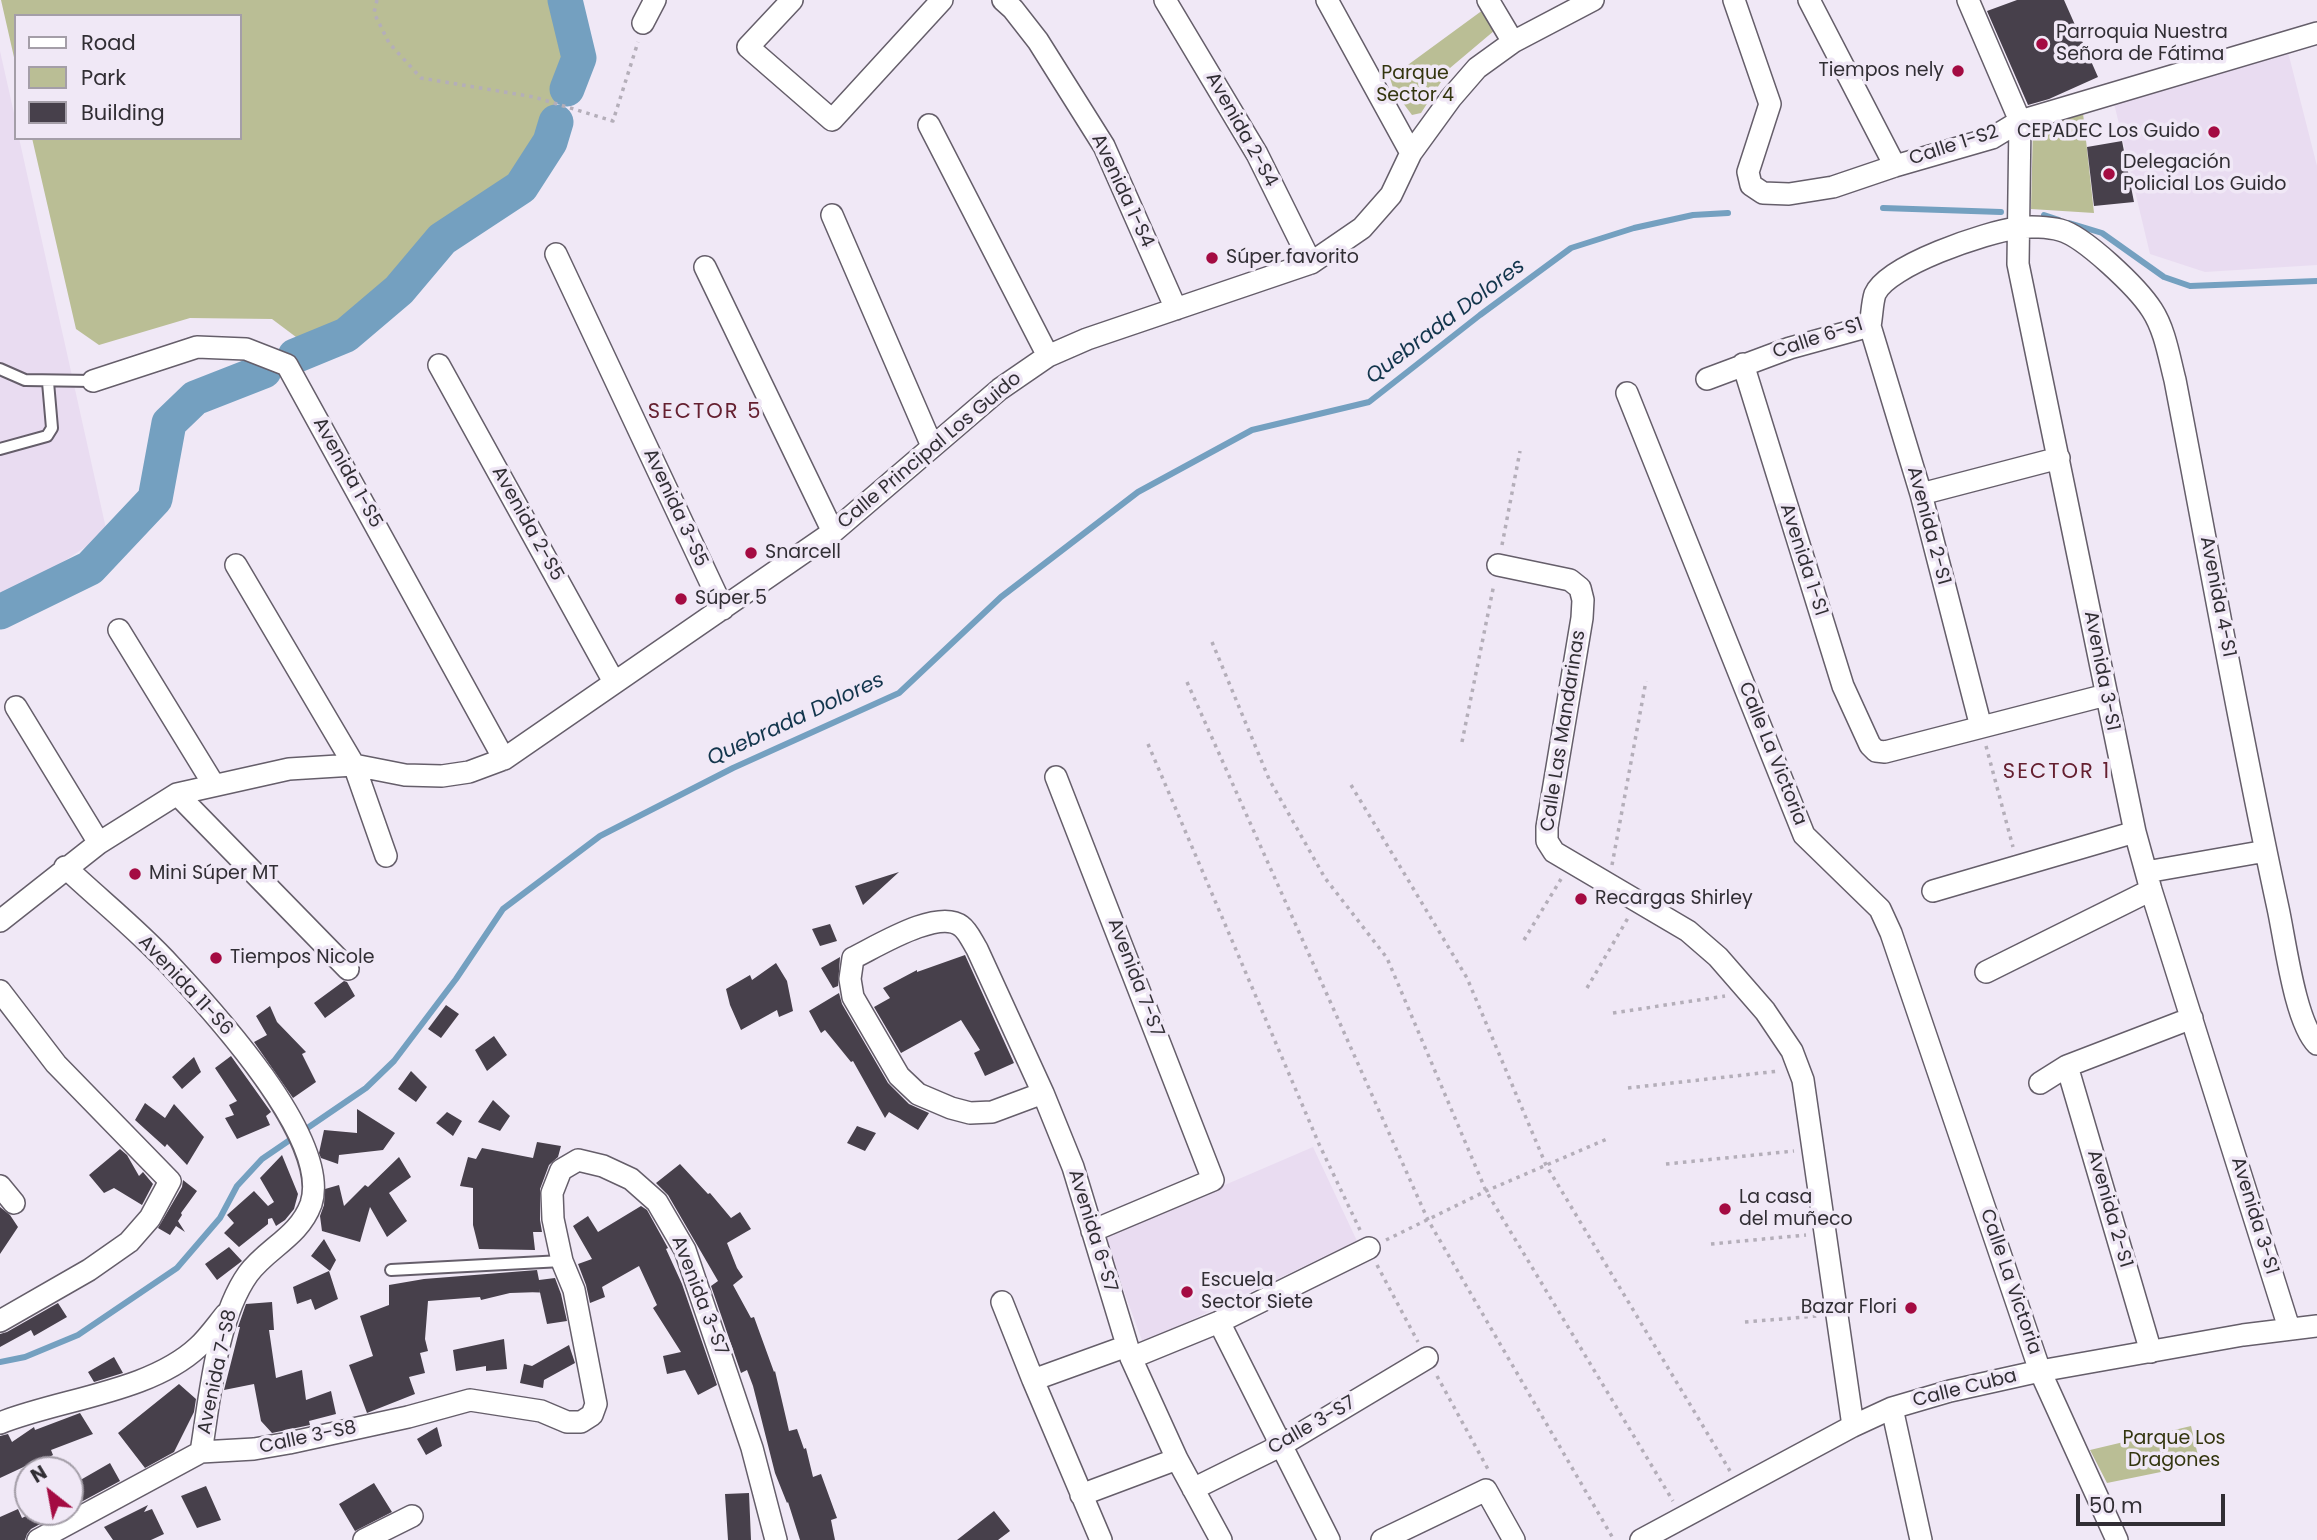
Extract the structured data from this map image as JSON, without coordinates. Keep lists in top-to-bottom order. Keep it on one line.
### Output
{"streets":{"street":["Avenida 2-S4","Calle 1-S2","Avenida 1-S4","Calle 6-S1","Calle Principal Los Guido","Avenida 1-S5","Avenida 3-S5","Avenida 2-S5","Avenida 2-S1","Avenida 1-S1","Avenida 4-S1","Avenida 3-S1","Calle Las Mandarinas","Calle La Victoria","Avenida 7-S7","Avenida 11-S6","Avenida 6-S7","Avenida 3-S7","Avenida 7-S8","Calle Cuba","Calle 3-S7","Calle 3-S8"]},"crossings":[["Avenida 2-S4","Calle Principal Los Guido"],["Calle 1-S2","Avenida 3-S1"],["Avenida 1-S4","Calle Principal Los Guido"],["Calle 6-S1","Avenida 2-S1"],["Calle 6-S1","Avenida 1-S1"],["Calle 6-S1","Avenida 4-S1"],["Calle 6-S1","Avenida 3-S1"],["Calle Principal Los Guido","Avenida 1-S5"],["Calle Principal Los Guido","Avenida 3-S5"],["Calle Principal Los Guido","Avenida 2-S5"],["Calle Principal Los Guido","Avenida 11-S6"],["Avenida 2-S1","Avenida 1-S1"],["Avenida 2-S1","Calle Cuba"],["Avenida 4-S1","Avenida 3-S1"],["Avenida 3-S1","Calle Cuba"],["Calle Las Mandarinas","Calle Cuba"],["Calle La Victoria","Calle Cuba"],["Avenida 7-S7","Avenida 6-S7"],["Avenida 11-S6","Avenida 7-S8"],["Avenida 6-S7","Calle 3-S7"],["Avenida 3-S7","Calle 3-S8"],["Avenida 7-S8","Calle 3-S8"]],"districts":["SECTOR 5","SECTOR 1"],"water":["Quebrada Dolores"],"parks":["Parque Sector 4","Parque Los Dragones"],"places":["Parroquia Nuestra Señora de Fátima","Tiempos nely","CEPADEC Los Guido","Delegación Policial Los Guido","Súper favorito","Snarcell","Súper 5","Mini Súper MT","Recargas Shirley","Tiempos Nicole","La casa del muñeco","Escuela Sector Siete","Bazar Flori"],"legend":["Road","Park","Building"],"scale_bar":"50 m","north":"top left"}
